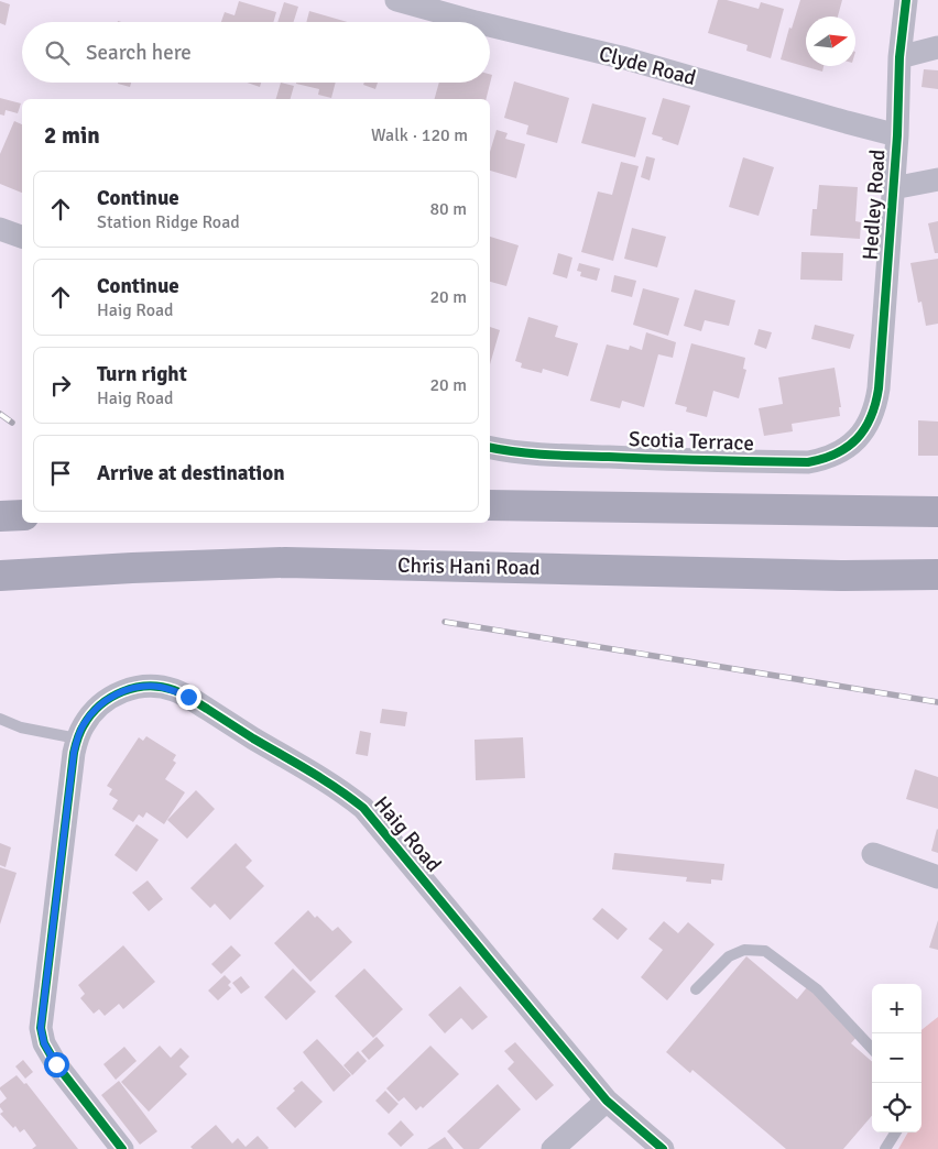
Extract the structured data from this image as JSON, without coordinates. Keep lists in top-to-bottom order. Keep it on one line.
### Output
{"streets":{"main road":["Chris Hani Road"],"street":["Clyde Road","Hedley Road","Scotia Terrace","Haig Road"]},"crossings":[["Clyde Road","Hedley Road"],["Hedley Road","Scotia Terrace"]],"north":"right","page":{"search":"Search here","heading":["2 min","Walk · 120 m"],"list":[["Continue","Station Ridge Road","80 m"],["Continue","Haig Road","20 m"],["Turn right","Haig Road","20 m"],"Arrive at destination"],"map_buttons":["+","−"]}}
